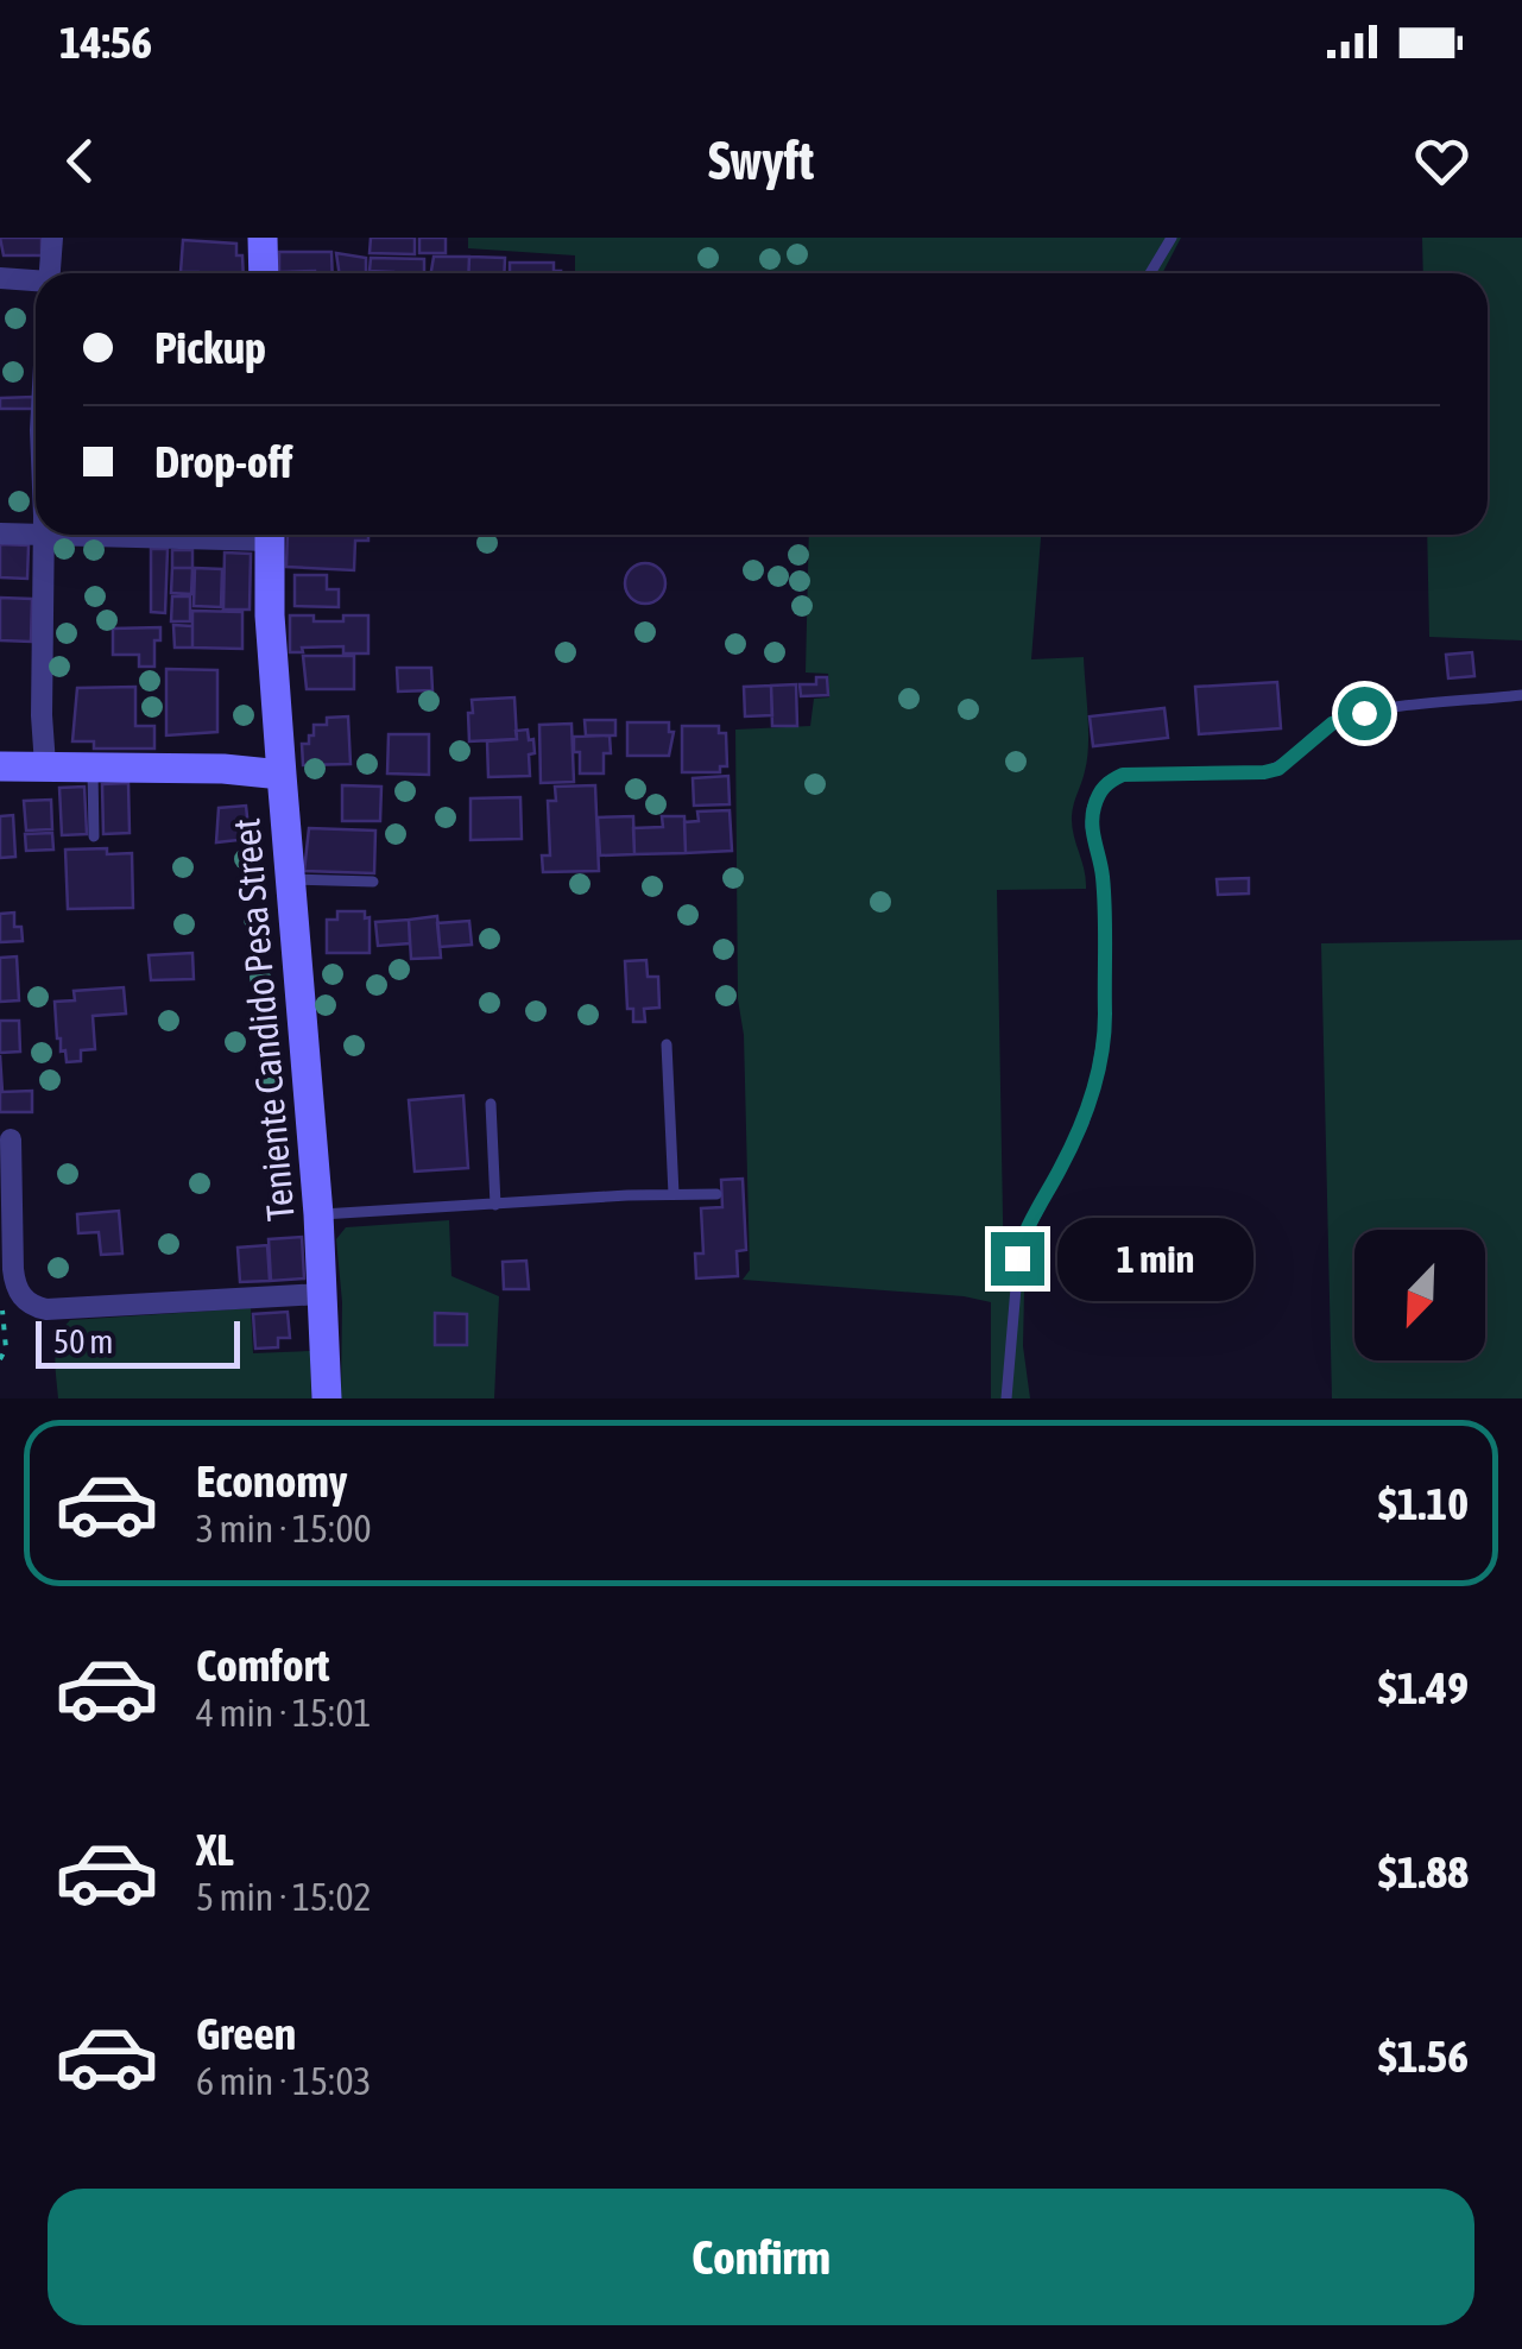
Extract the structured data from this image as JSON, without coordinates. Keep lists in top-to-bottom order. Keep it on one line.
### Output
{"streets":{"street":["Teniente Candido Pesa Street"]},"scale_bar":"50 m","north":"bottom left","page":{"status":"14:56","header":"Swyft","banner":["Pickup","Drop-off"],"bubble":"1 min","scale":"50 m","list":[{"name":"Economy","note":"3 min · 15:00","value":"$1.10"},{"name":"Comfort","note":"4 min · 15:01","value":"$1.49"},{"name":"XL","note":"5 min · 15:02","value":"$1.88"},{"name":"Green","note":"6 min · 15:03","value":"$1.56"}],"buttons":"Confirm"}}
